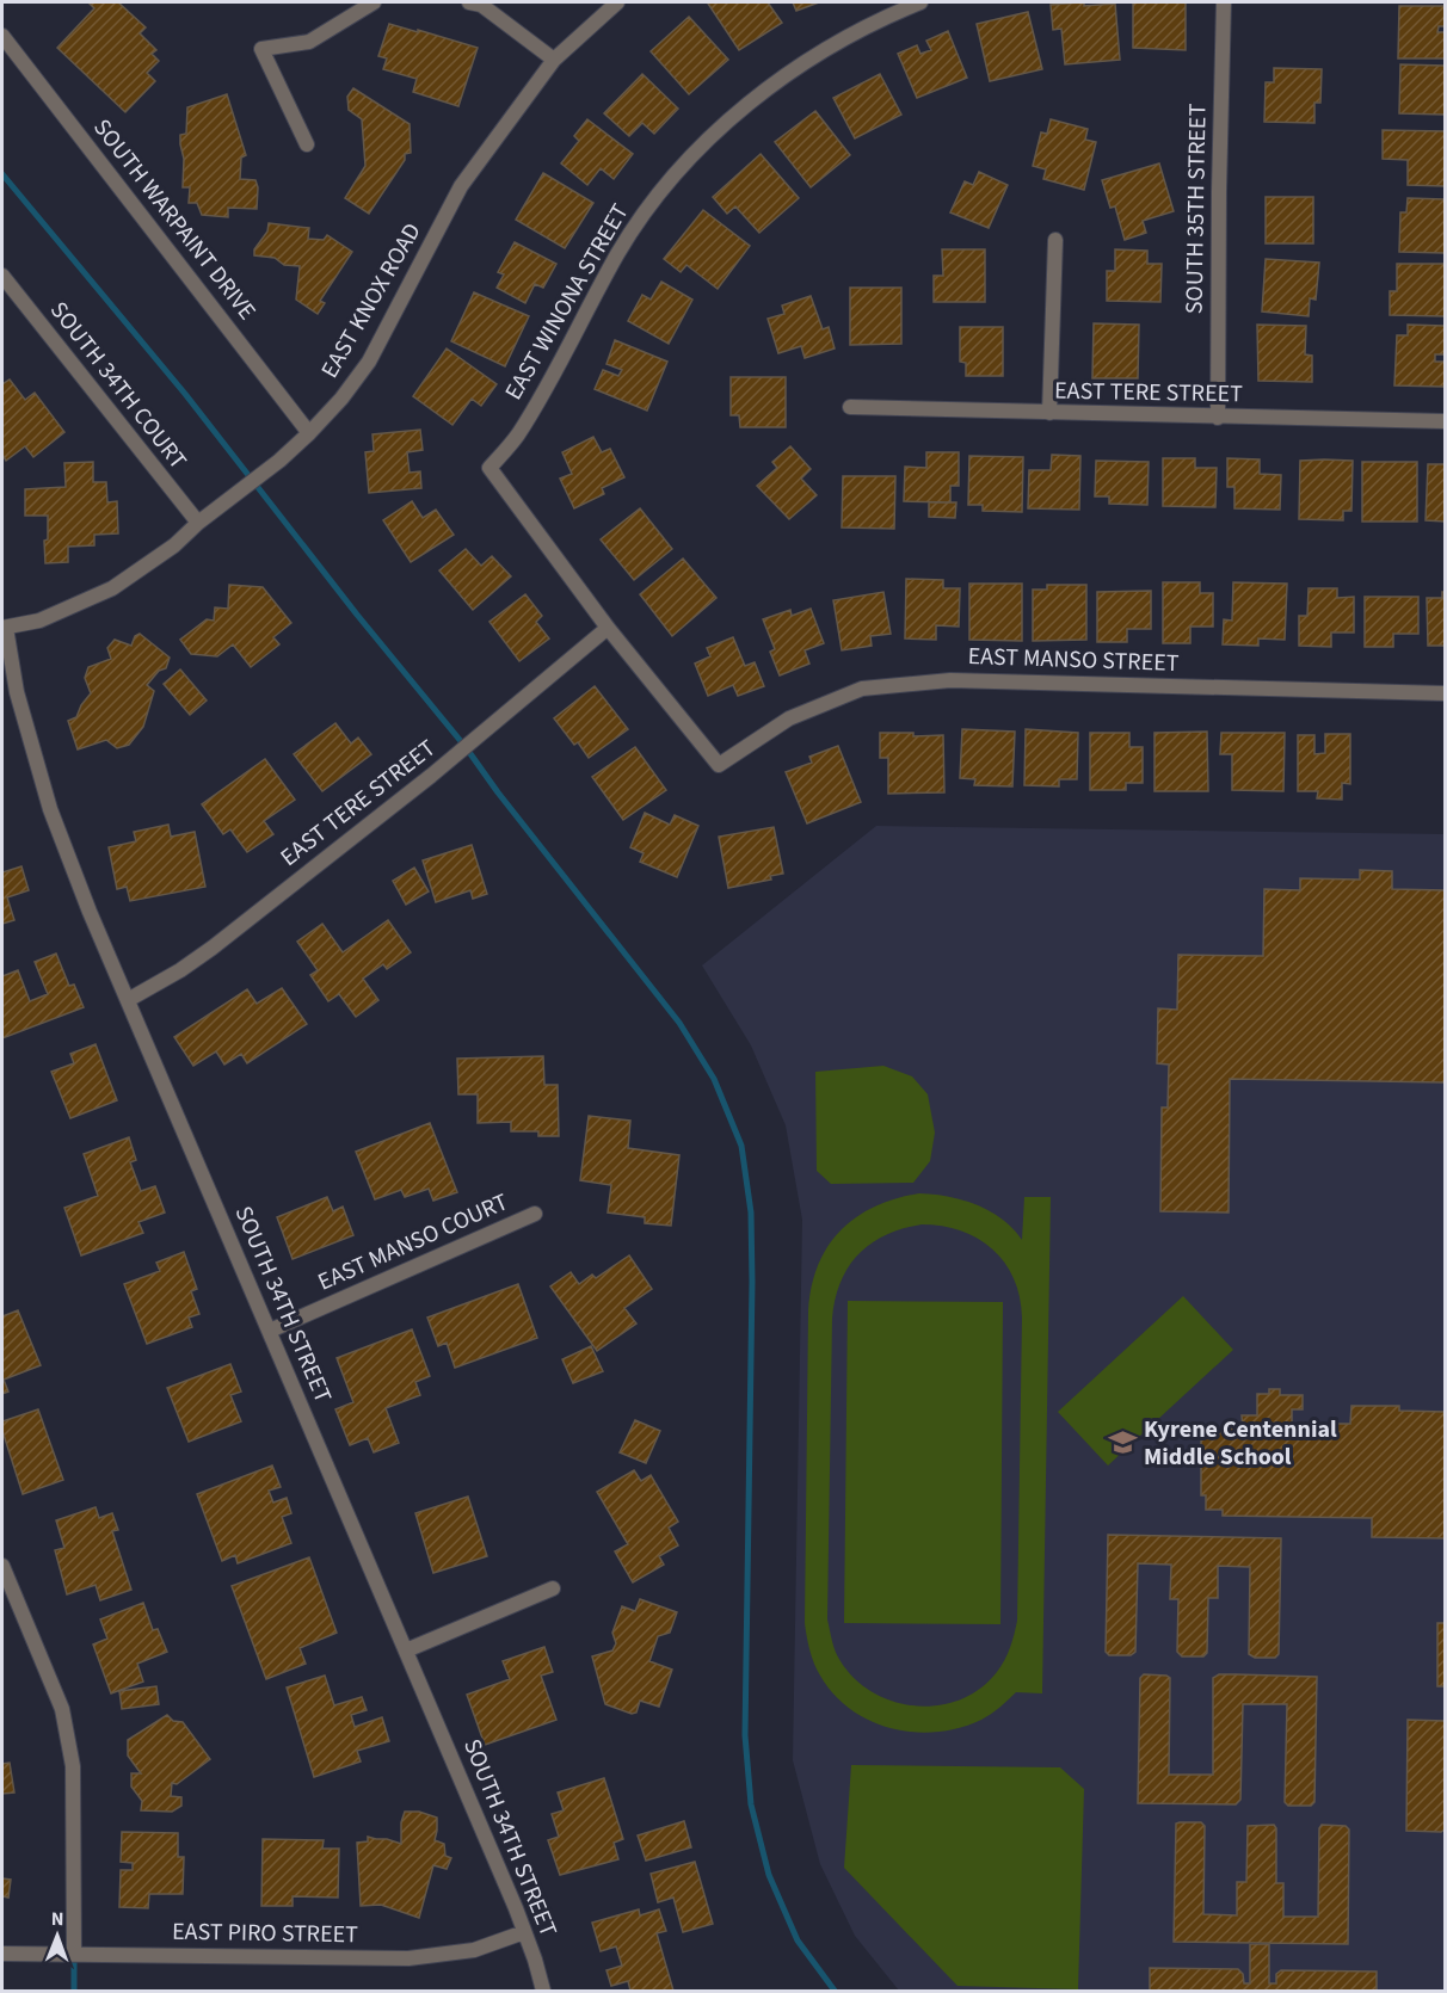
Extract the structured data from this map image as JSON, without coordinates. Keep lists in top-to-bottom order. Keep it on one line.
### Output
{"streets":{"street":["SOUTH 35TH STREET","SOUTH WARPAINT DRIVE","EAST KNOX ROAD","EAST WINONA STREET","SOUTH 34TH COURT","EAST TERE STREET","EAST MANSO STREET","EAST MANSO COURT","SOUTH 34TH STREET","EAST PIRO STREET"]},"crossings":[["SOUTH 35TH STREET","EAST TERE STREET"],["SOUTH WARPAINT DRIVE","EAST KNOX ROAD"],["EAST KNOX ROAD","SOUTH 34TH COURT"],["EAST KNOX ROAD","SOUTH 34TH STREET"],["EAST WINONA STREET","EAST TERE STREET"],["EAST WINONA STREET","EAST MANSO STREET"],["EAST TERE STREET","EAST MANSO STREET"],["EAST TERE STREET","SOUTH 34TH STREET"],["EAST MANSO COURT","SOUTH 34TH STREET"],["SOUTH 34TH STREET","EAST PIRO STREET"]],"places":{"school or university":["Kyrene Centennial Middle School"]},"north":"top"}
